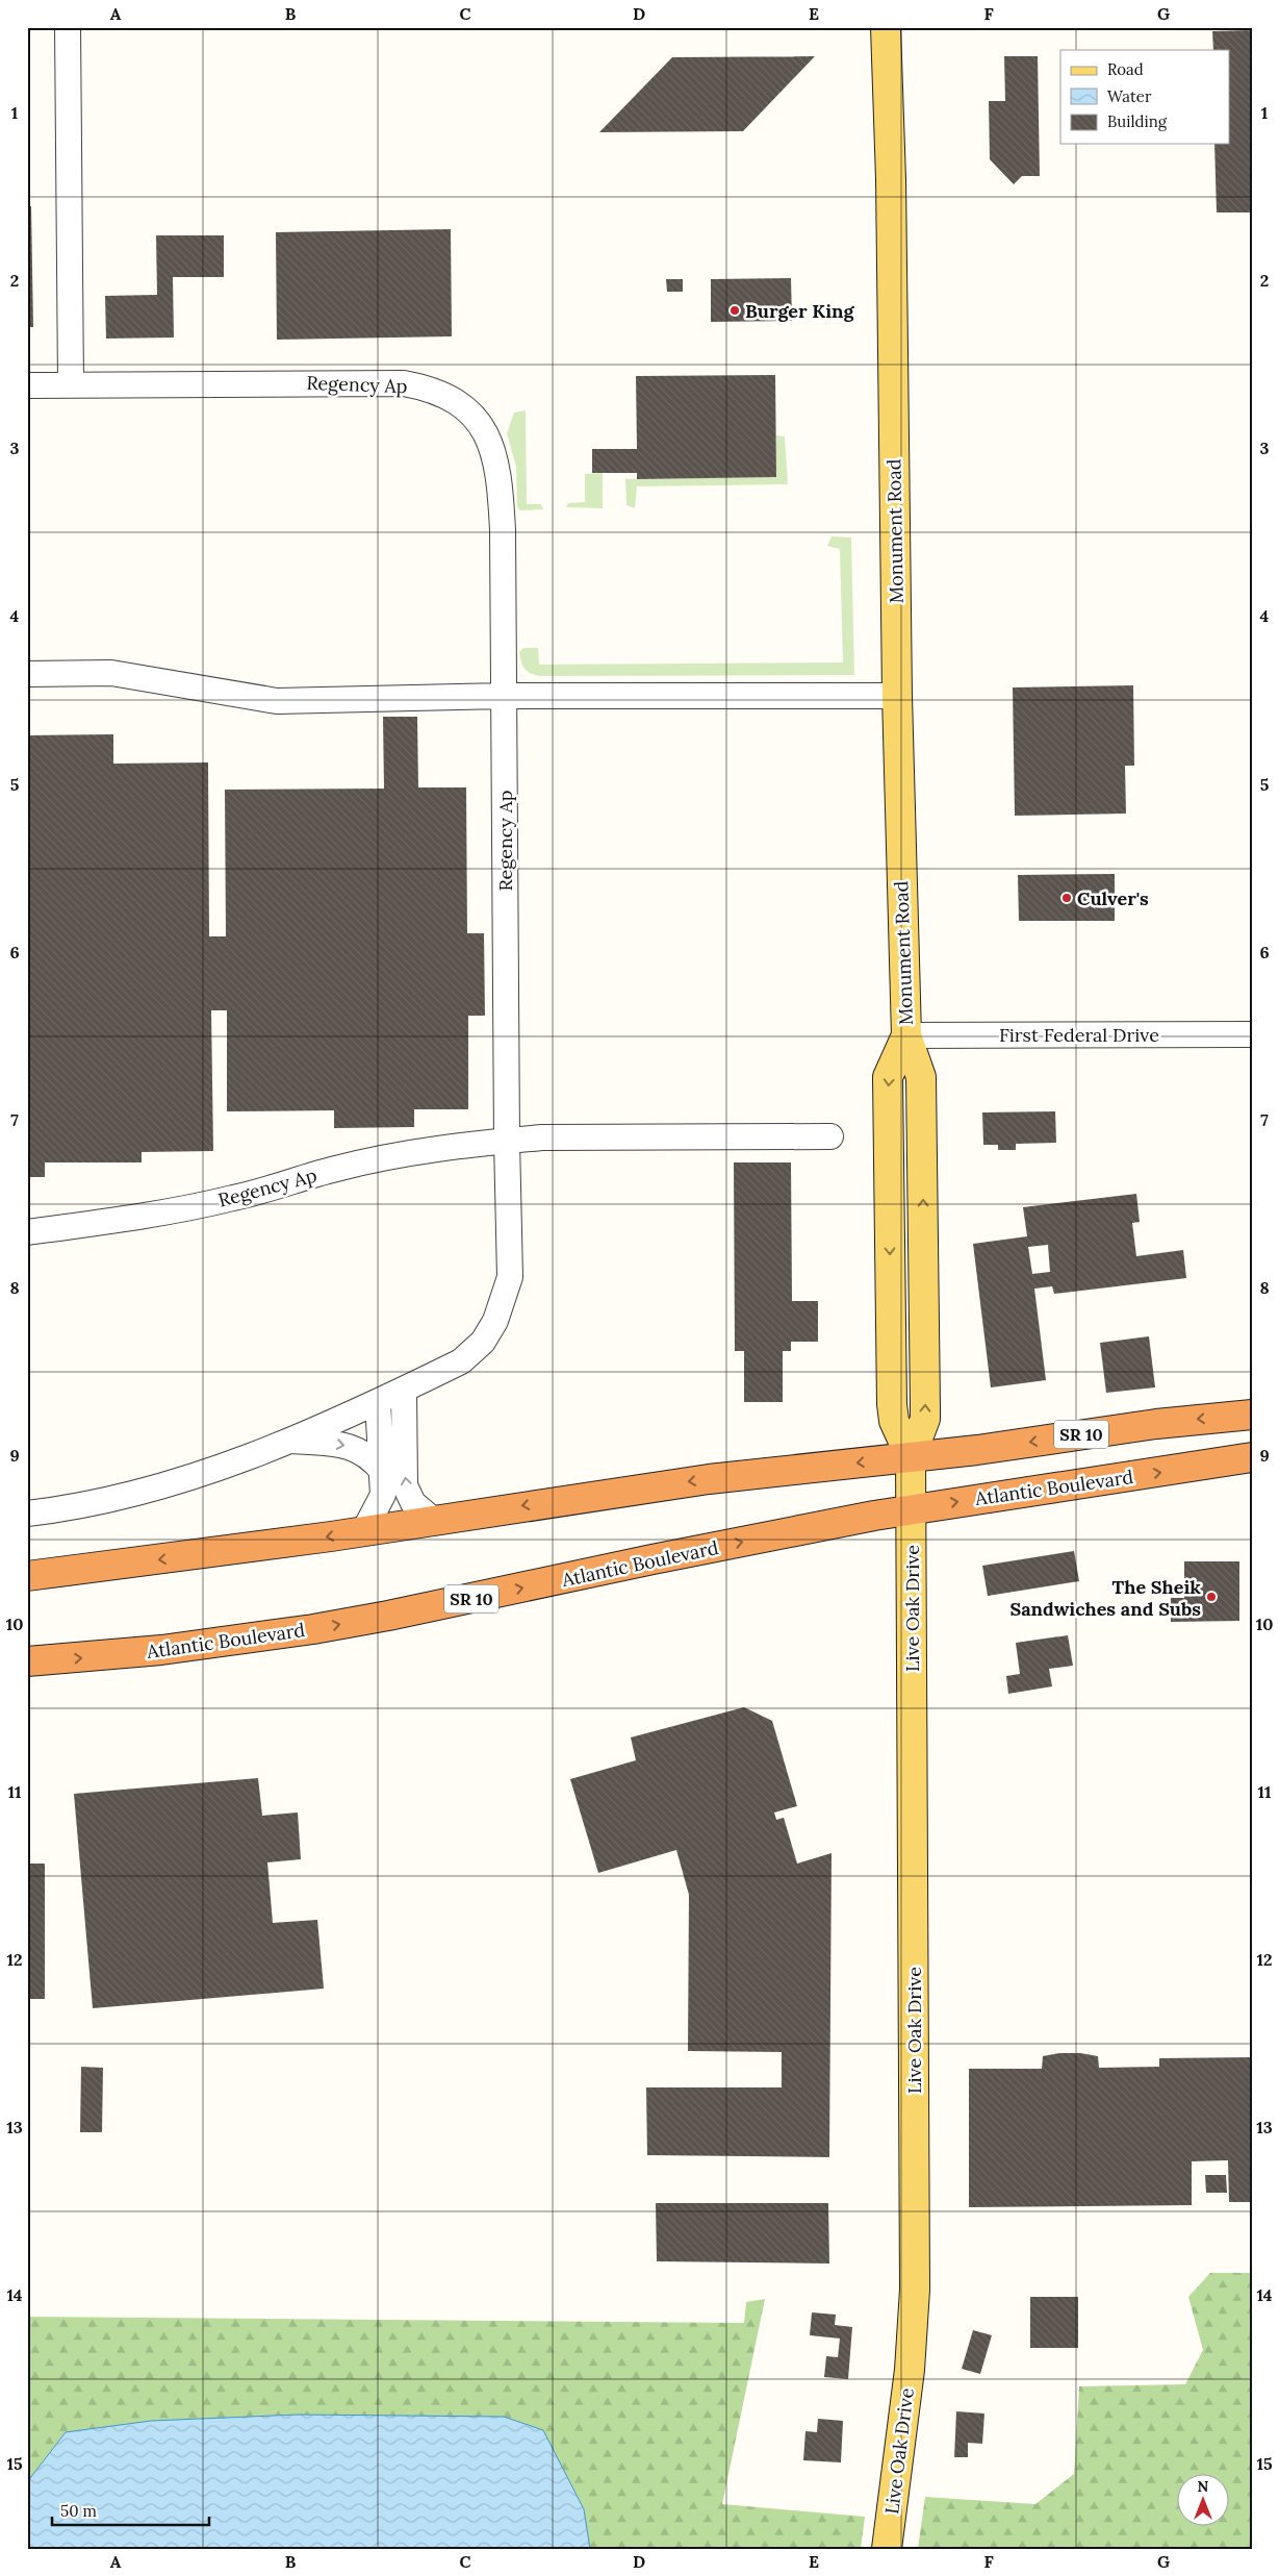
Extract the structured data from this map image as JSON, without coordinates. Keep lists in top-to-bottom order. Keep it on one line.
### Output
{"streets":{"highway":["SR 10","Atlantic Boulevard"],"main road":["Monument Road","Live Oak Drive"],"street":["Regency Ap","First Federal Drive"]},"crossings":[["Monument Road","First Federal Drive"],["Monument Road","SR 10"],["Monument Road","Atlantic Boulevard"],["Monument Road","Live Oak Drive"],["Atlantic Boulevard","Live Oak Drive"]],"places":["Burger King","Culver's","The Sheik Sandwiches and Subs"],"legend":["Road","Water","Building"],"scale_bar":"50 m","north":"top","grid":{"columns":["A","B","C","D","E","F","G"],"rows":["1","2","3","4","5","6","7","8","9","10","11","12","13","14","15"]}}
